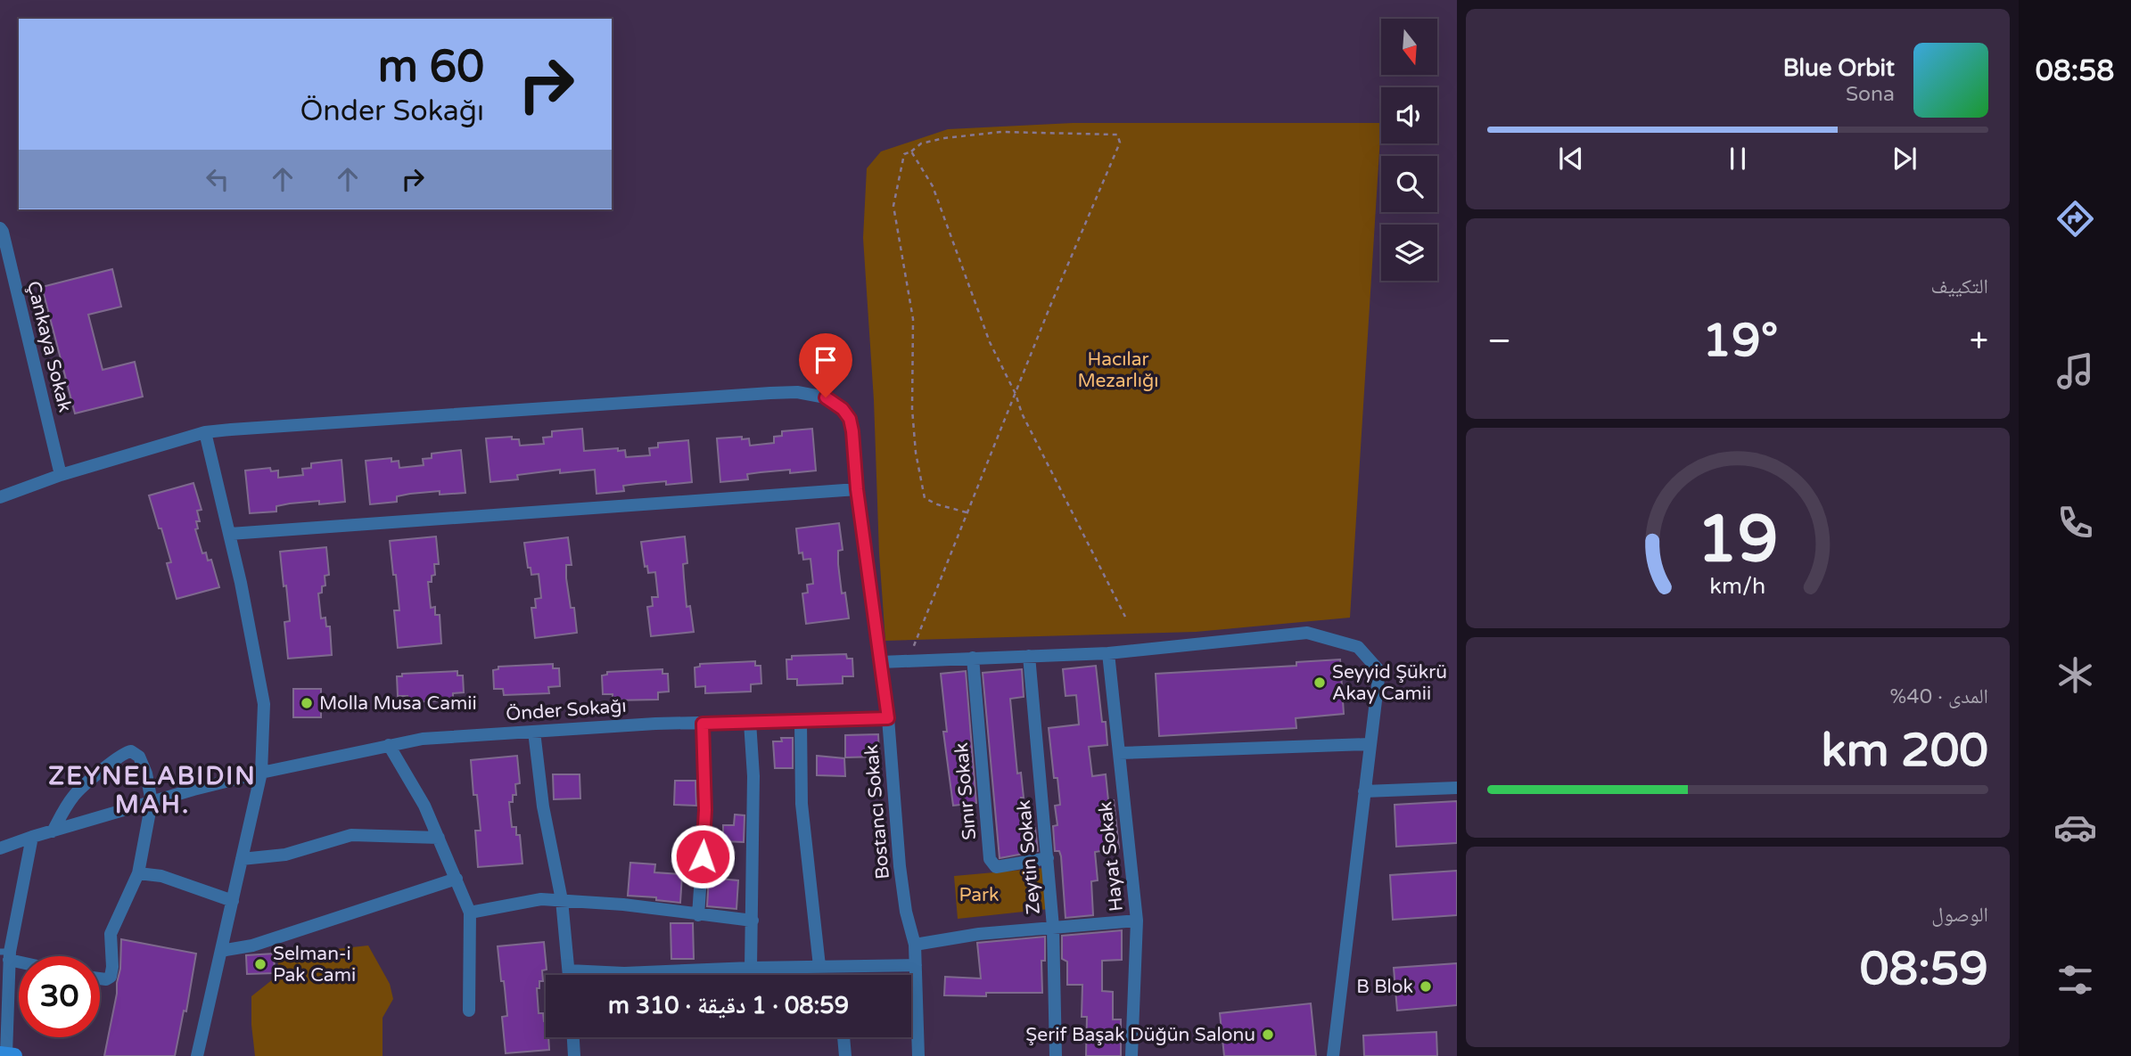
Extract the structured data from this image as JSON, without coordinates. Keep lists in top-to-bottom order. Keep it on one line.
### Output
{"streets":{"street":["Çankaya Sokak","Önder Sokağı","Sınır Sokak","Bostancı Sokak","Hayat Sokak","Zeytin Sokak"]},"crossings":[["Çankaya Sokak","Bostancı Sokak"],["Önder Sokağı","Bostancı Sokak"],["Sınır Sokak","Zeytin Sokak"]],"districts":["ZEYNELABIDIN MAH."],"parks":["Hacılar Mezarlığı","Park"],"places":["Seyyid Şükrü Akay Camii","Molla Musa Camii","Selman-i Pak Cami","B Blok","Şerif Başak Düğün Salonu"],"north":"bottom","page":{"tabs":"08:58","turn":["60 m","Önder Sokağı"],"song":["Blue Orbit","Sona"],"tile":["التكييف",["المدى · 40%","200 km"],["الوصول","08:59"]],"heat":["−","19°","+"],"limit":"30","trip":"08:59 · 1 دقيقة · 310 m","gauge":["19","km/h"]}}
